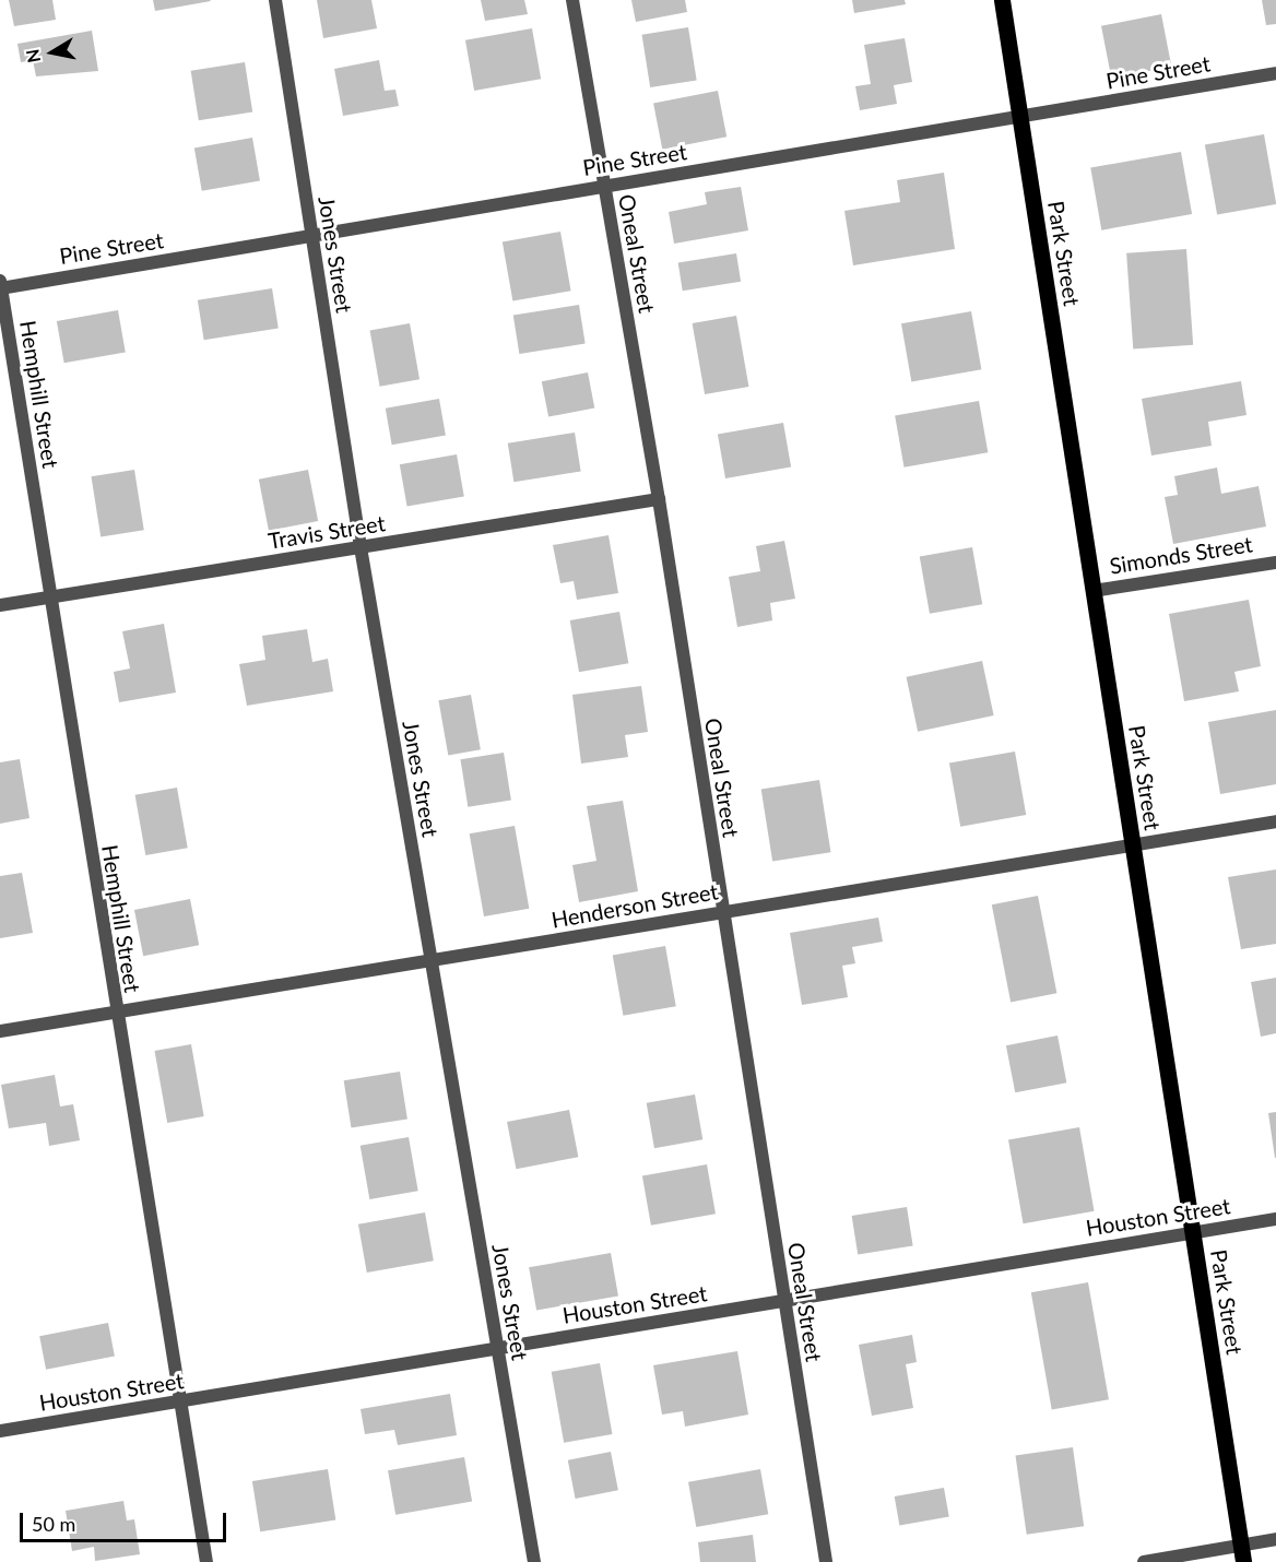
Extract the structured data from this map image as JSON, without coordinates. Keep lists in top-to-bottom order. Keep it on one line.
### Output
{"streets":{"main road":["Park Street"],"street":["Pine Street","Oneal Street","Jones Street","Hemphill Street","Travis Street","Simonds Street","Henderson Street","Houston Street"]},"crossings":[["Pine Street","Oneal Street"],["Pine Street","Park Street"],["Pine Street","Jones Street"],["Pine Street","Hemphill Street"],["Oneal Street","Travis Street"],["Oneal Street","Henderson Street"],["Oneal Street","Houston Street"],["Park Street","Simonds Street"],["Park Street","Henderson Street"],["Park Street","Houston Street"],["Jones Street","Travis Street"],["Jones Street","Henderson Street"],["Jones Street","Houston Street"],["Hemphill Street","Travis Street"],["Hemphill Street","Henderson Street"],["Hemphill Street","Houston Street"]],"scale_bar":"50 m","north":"left"}
